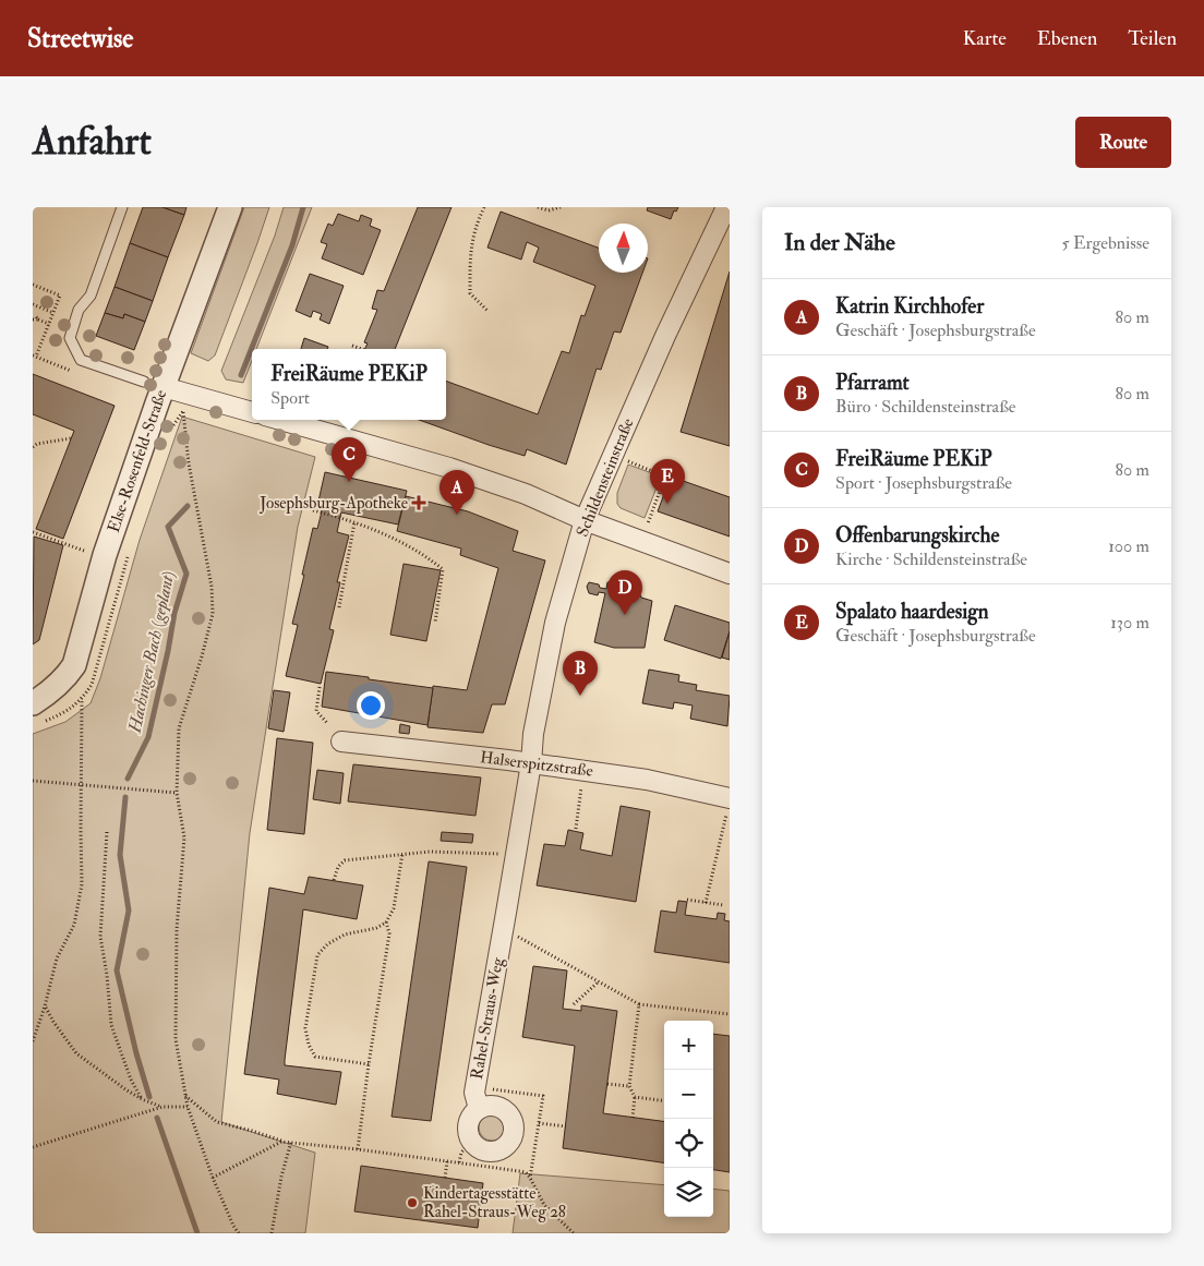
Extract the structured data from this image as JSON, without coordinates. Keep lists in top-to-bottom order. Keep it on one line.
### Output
{"streets":{"street":["Else-Rosenfeld-Straße","Schildensteinstraße","Halserspitzstraße","Rahel-Straus-Weg"]},"crossings":[["Schildensteinstraße","Halserspitzstraße"],["Schildensteinstraße","Rahel-Straus-Weg"],["Halserspitzstraße","Rahel-Straus-Weg"]],"water":["Hachinger Bach (geplant)"],"places":{"health":["Josephsburg-Apotheke"],"other":["Kindertagesstätte Rahel-Straus-Weg 28"]},"north":"top","page":{"header":"Streetwise","nav":["Karte","Ebenen","Teilen"],"buttons":"Route","title":"Anfahrt","heading":["In der Nähe","5 Ergebnisse"],"list":[{"mark":"A","name":"Katrin Kirchhofer","note":"Geschäft · Josephsburgstraße","value":"80 m"},{"mark":"B","name":"Pfarramt","note":"Büro · Schildensteinstraße","value":"80 m"},{"mark":"C","name":"FreiRäume PEKiP","note":"Sport · Josephsburgstraße","value":"80 m"},{"mark":"D","name":"Offenbarungskirche","note":"Kirche · Schildensteinstraße","value":"100 m"},{"mark":"E","name":"Spalato haardesign","note":"Geschäft · Josephsburgstraße","value":"130 m"}],"popup":["FreiRäume PEKiP","Sport"],"pins":["C","E","A","D","B"],"map_buttons":["+","−"]}}
